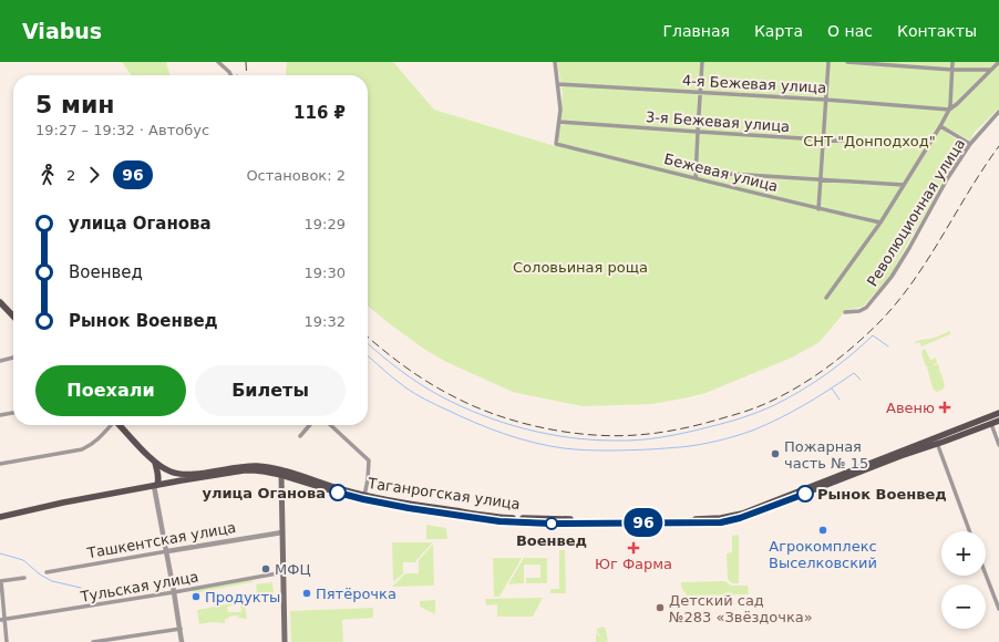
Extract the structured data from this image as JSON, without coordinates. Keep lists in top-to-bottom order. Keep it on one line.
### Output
{"streets":{"main road":["Таганрогская улица"],"street":["4-я Бежевая улица","3-я Бежевая улица","Бежевая улица","Революционная улица","Ташкентская улица","Тульская улица"]},"crossings":[["3-я Бежевая улица","Бежевая улица"]],"parks":["СНТ \"Донподход\"","Соловьиная роща"],"places":{"health":["Авеню","Юг Фарма"],"other":["Пожарная часть № 15","улица Оганова","Рынок Военвед","Военвед","Агрокомплекс Выселковский","МФЦ","Пятёрочка","Продукты","Детский сад №283 «Звёздочка»"]},"lines":["bus line 96"],"page":{"header":"Viabus","nav":["Главная","Карта","О нас","Контакты"],"on_map":"96","heading":["5 мин","19:27 – 19:32 · Автобус","116 ₽"],"legs":["2","96","Остановок: 2"],"list":[{"name":"улица Оганова","value":"19:29"},{"name":"Военвед","value":"19:30"},{"name":"Рынок Военвед","value":"19:32"}],"buttons":["Поехали","Билеты"],"map_buttons":["+","−"]}}
